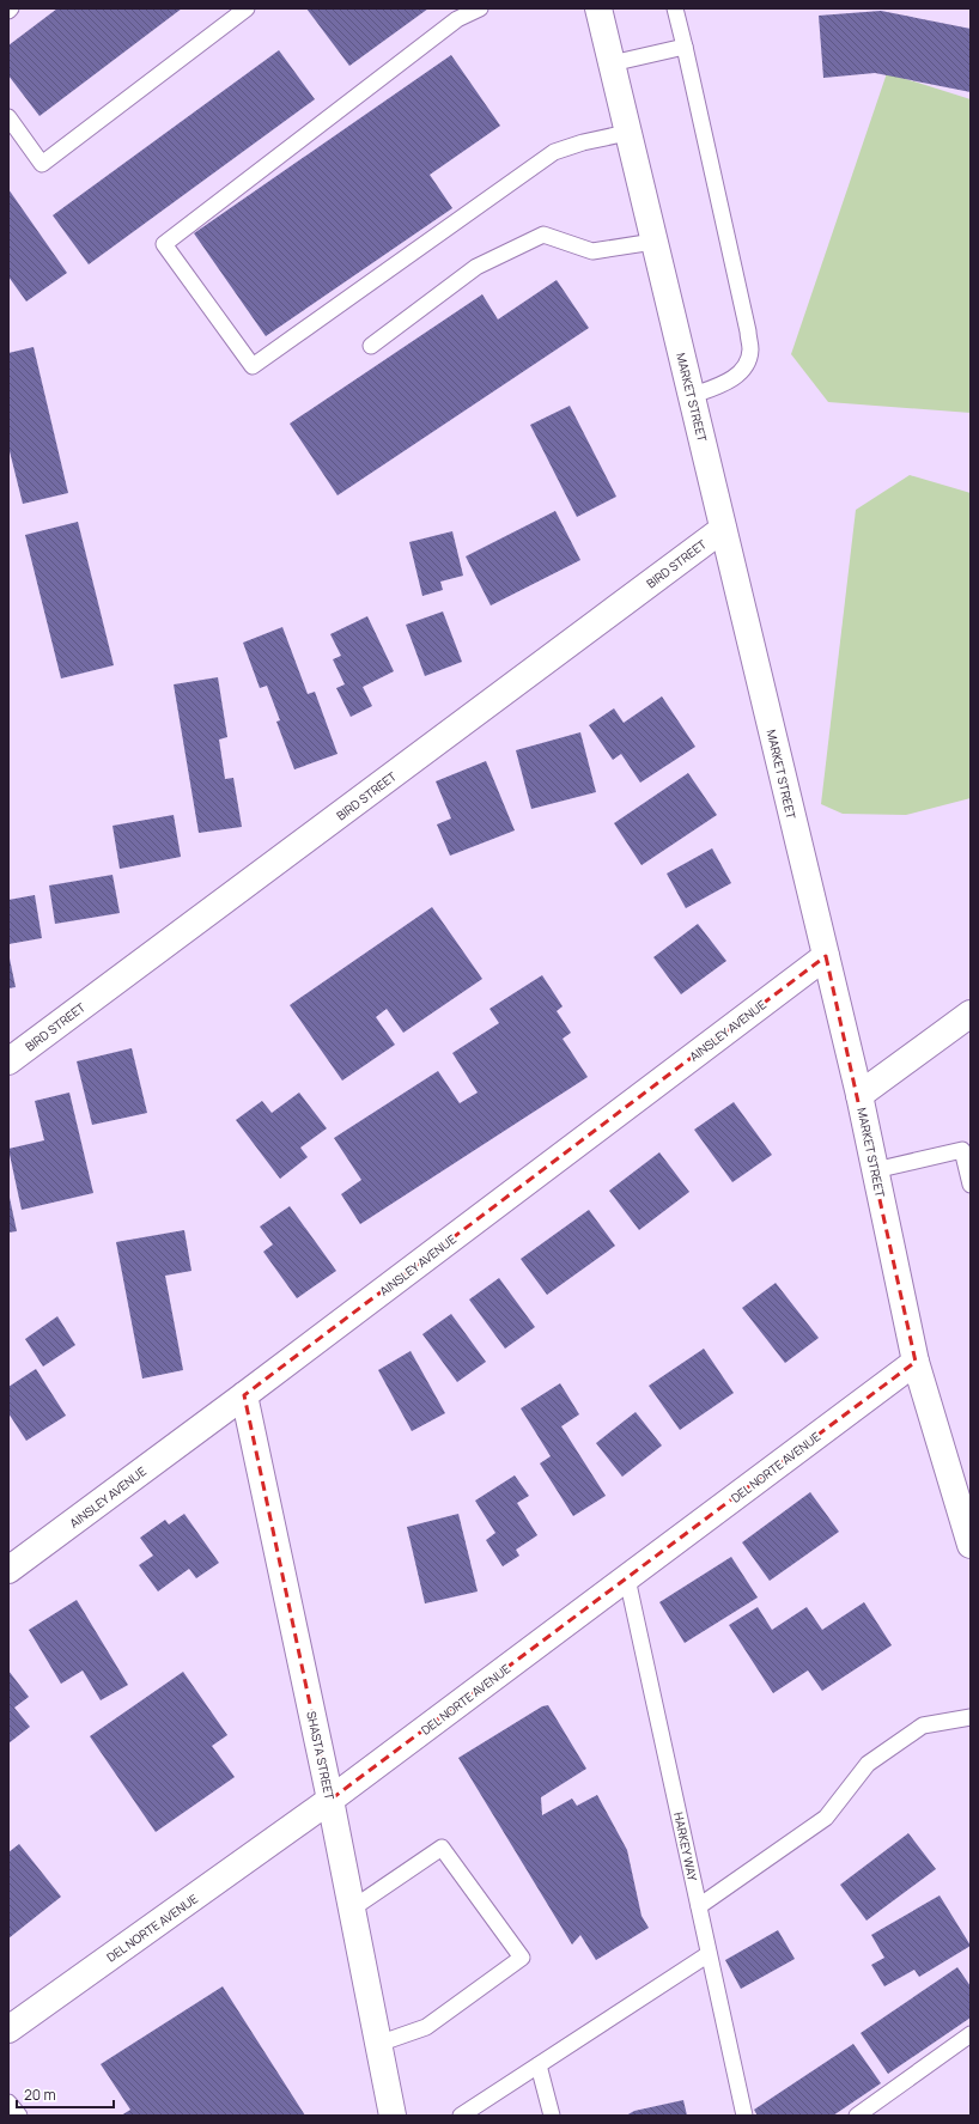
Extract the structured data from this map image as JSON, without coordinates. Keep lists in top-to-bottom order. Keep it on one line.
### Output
{"streets":{"street":["MARKET STREET","BIRD STREET","AINSLEY AVENUE","DEL NORTE AVENUE","SHASTA STREET"],"lane":["HARKEY WAY"]},"crossings":[["MARKET STREET","BIRD STREET"],["MARKET STREET","AINSLEY AVENUE"],["MARKET STREET","DEL NORTE AVENUE"],["AINSLEY AVENUE","SHASTA STREET"],["DEL NORTE AVENUE","SHASTA STREET"],["DEL NORTE AVENUE","HARKEY WAY"]],"scale_bar":"20 m"}
